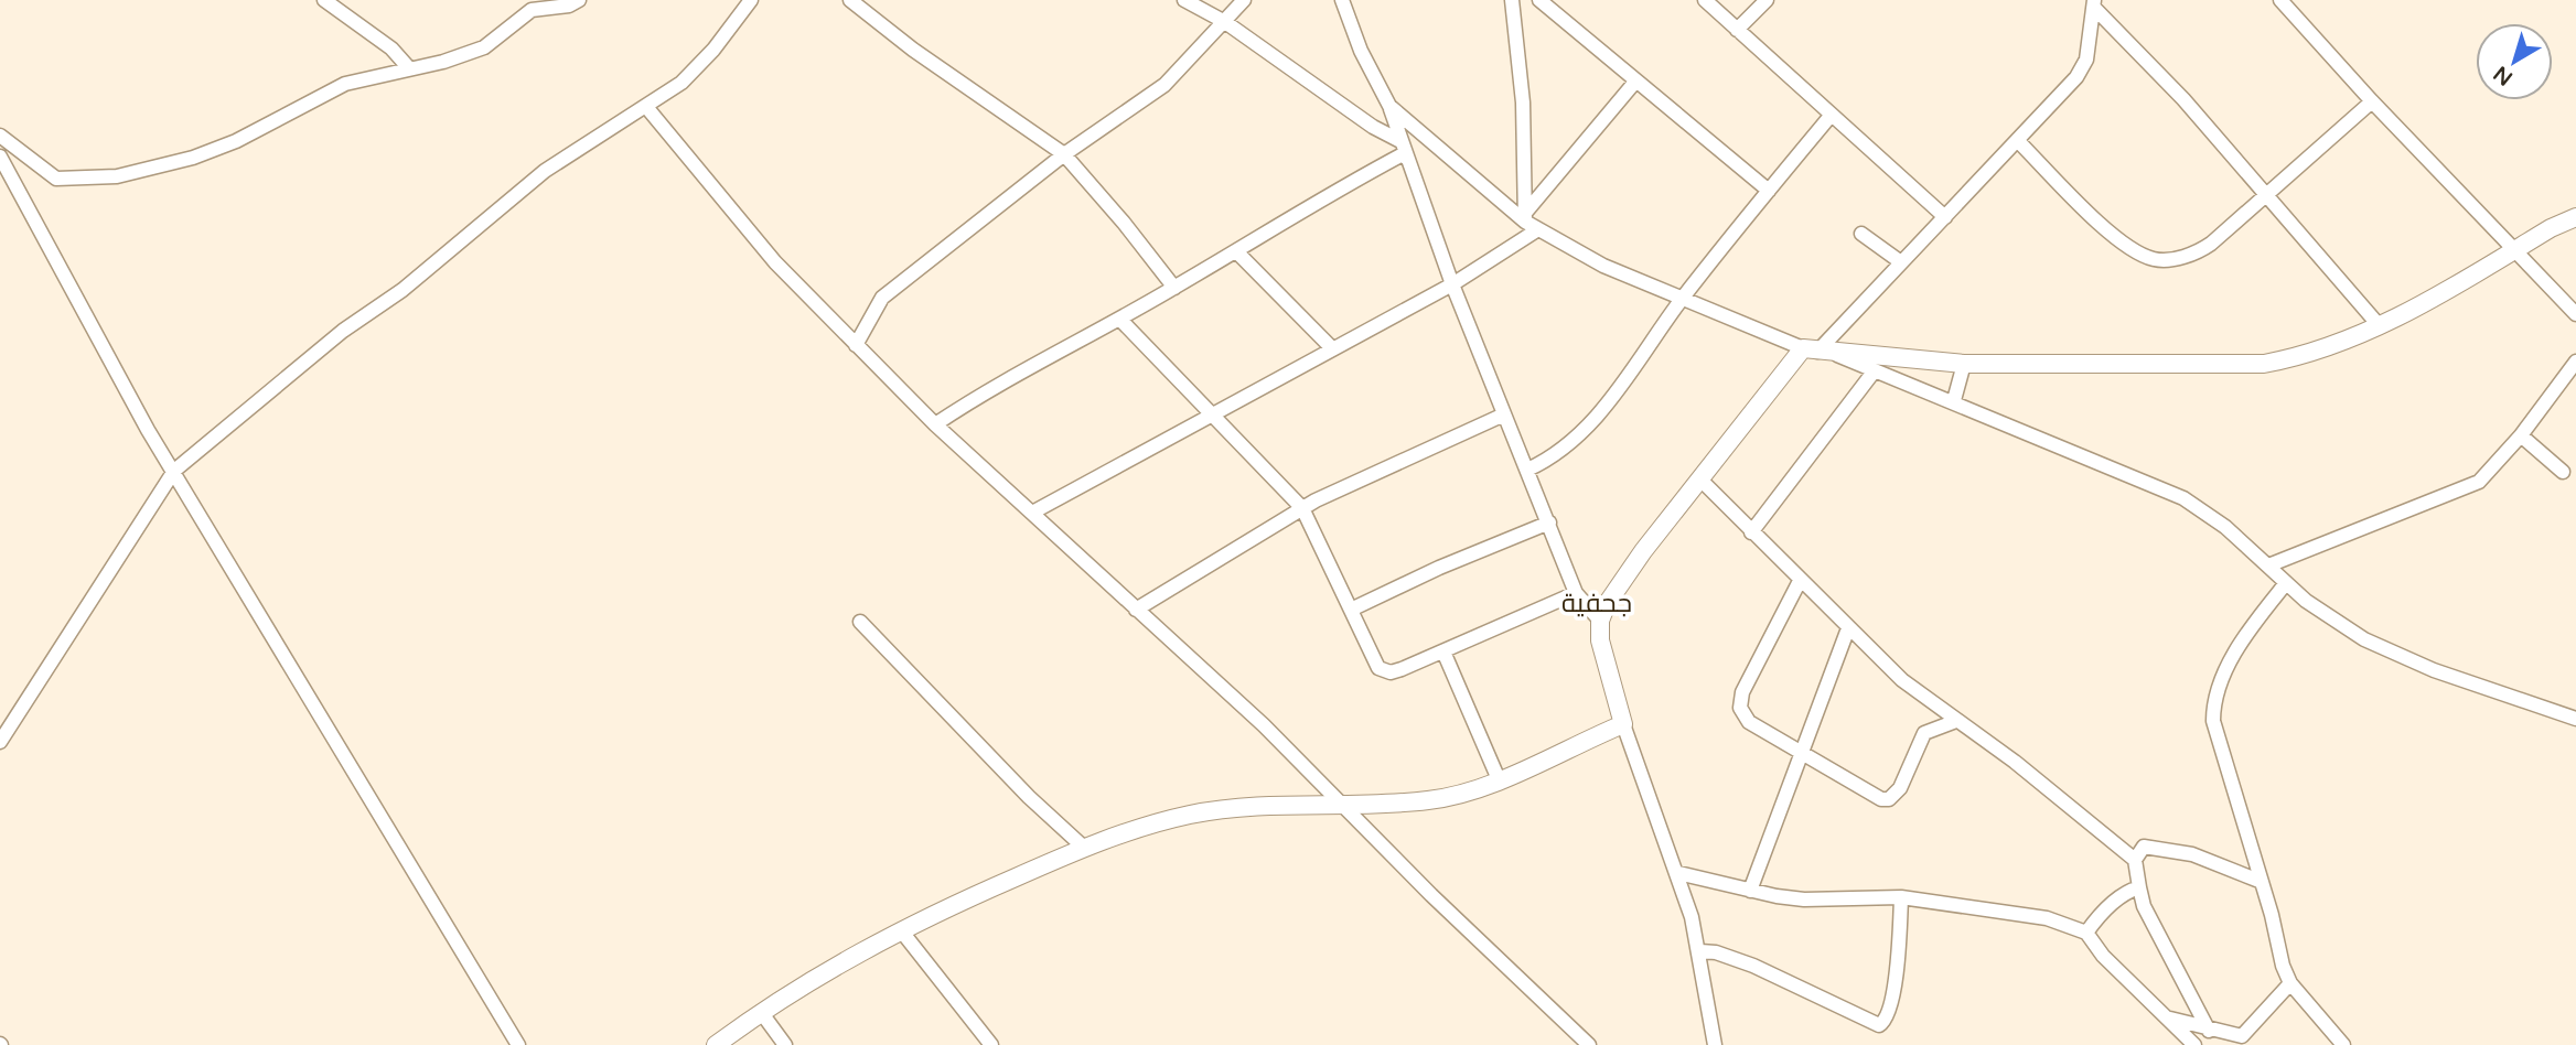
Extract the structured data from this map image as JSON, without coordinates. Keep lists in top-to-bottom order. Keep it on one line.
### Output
{"districts":["جحفية"],"north":"bottom left"}
